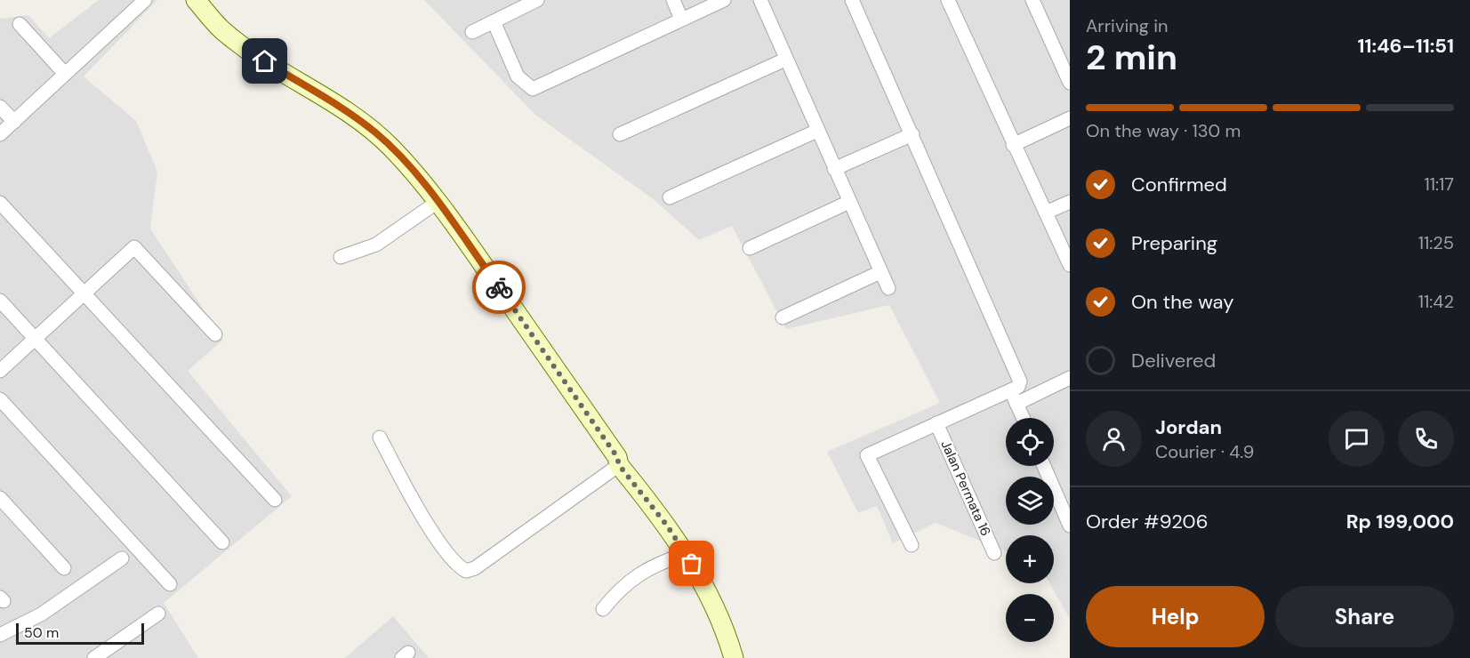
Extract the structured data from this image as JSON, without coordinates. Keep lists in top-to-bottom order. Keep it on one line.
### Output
{"streets":{"street":["Jalan Permata 16"]},"scale_bar":"50 m","page":{"heading":["2 min","Arriving in","11:46–11:51"],"panel":["Jordan","Courier · 4.9","Order #9206","Rp 199,000"],"bar":"On the way · 130 m","list":[["Confirmed","11:17"],["Preparing","11:25"],["On the way","11:42"],"Delivered"],"map_buttons":["+","−"],"buttons":["Help","Share"],"scale":"50 m"}}
